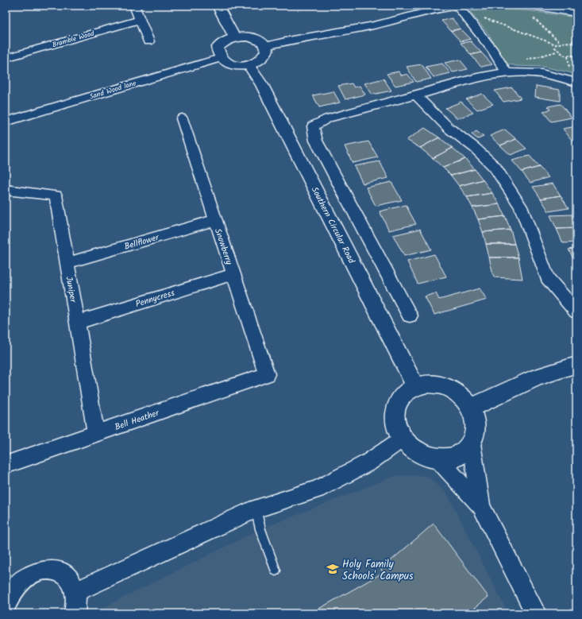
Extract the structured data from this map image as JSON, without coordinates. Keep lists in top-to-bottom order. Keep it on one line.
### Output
{"streets":{"main road":["Southern Circular Road"],"street":["Bramble Wood","Sand Wood lane","Bellflower","Snowberry","Juniper","Pennycress","Bell Heather"]},"crossings":[["Sand Wood lane","Southern Circular Road"],["Bellflower","Snowberry"],["Bellflower","Juniper"],["Snowberry","Pennycress"],["Snowberry","Bell Heather"],["Juniper","Pennycress"],["Juniper","Bell Heather"]],"places":{"school or university":["Holy Family Schools' Campus"]}}
